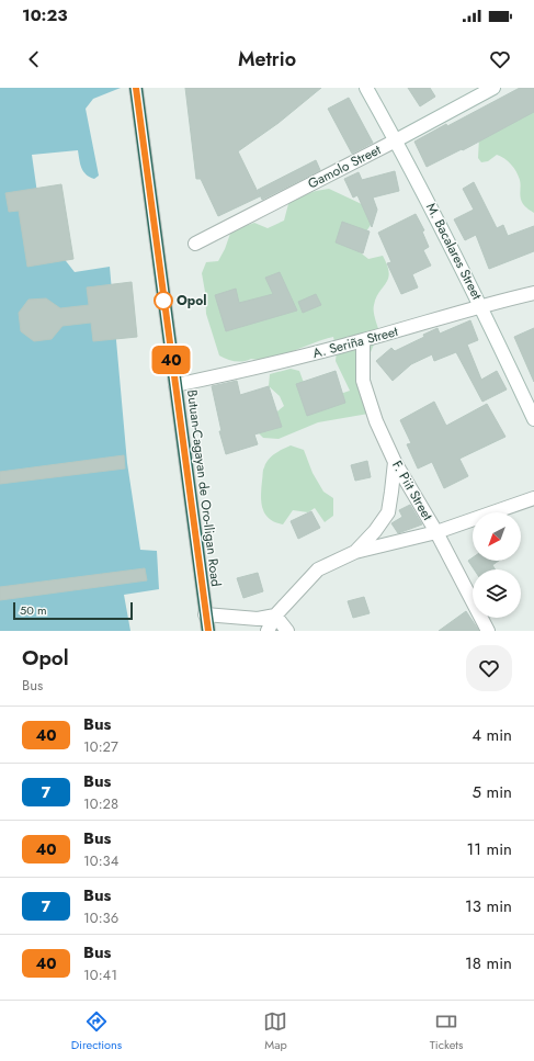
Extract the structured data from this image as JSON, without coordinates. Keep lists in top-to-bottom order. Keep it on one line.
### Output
{"streets":{"highway":["Butuan-Cagayan de Oro-Iligan Road"],"street":["Gamolo Street","M. Bacalares Street","A. Seriña Street","F. Piit Street"]},"crossings":[["Gamolo Street","M. Bacalares Street"],["M. Bacalares Street","A. Seriña Street"],["A. Seriña Street","Butuan-Cagayan de Oro-Iligan Road"],["A. Seriña Street","F. Piit Street"]],"places":["Opol"],"lines":["bus line 40"],"scale_bar":"50 m","north":"bottom left","page":{"status":"10:23","header":"Metrio","on_map":"40","scale":"50 m","heading":["Opol","Bus"],"list":[{"mark":"40","name":"Bus","note":"10:27","value":"4 min"},{"mark":"7","name":"Bus","note":"10:28","value":"5 min"},{"mark":"40","name":"Bus","note":"10:34","value":"11 min"},{"mark":"7","name":"Bus","note":"10:36","value":"13 min"},{"mark":"40","name":"Bus","note":"10:41","value":"18 min"}],"tabs":["Directions","Map","Tickets"]}}
